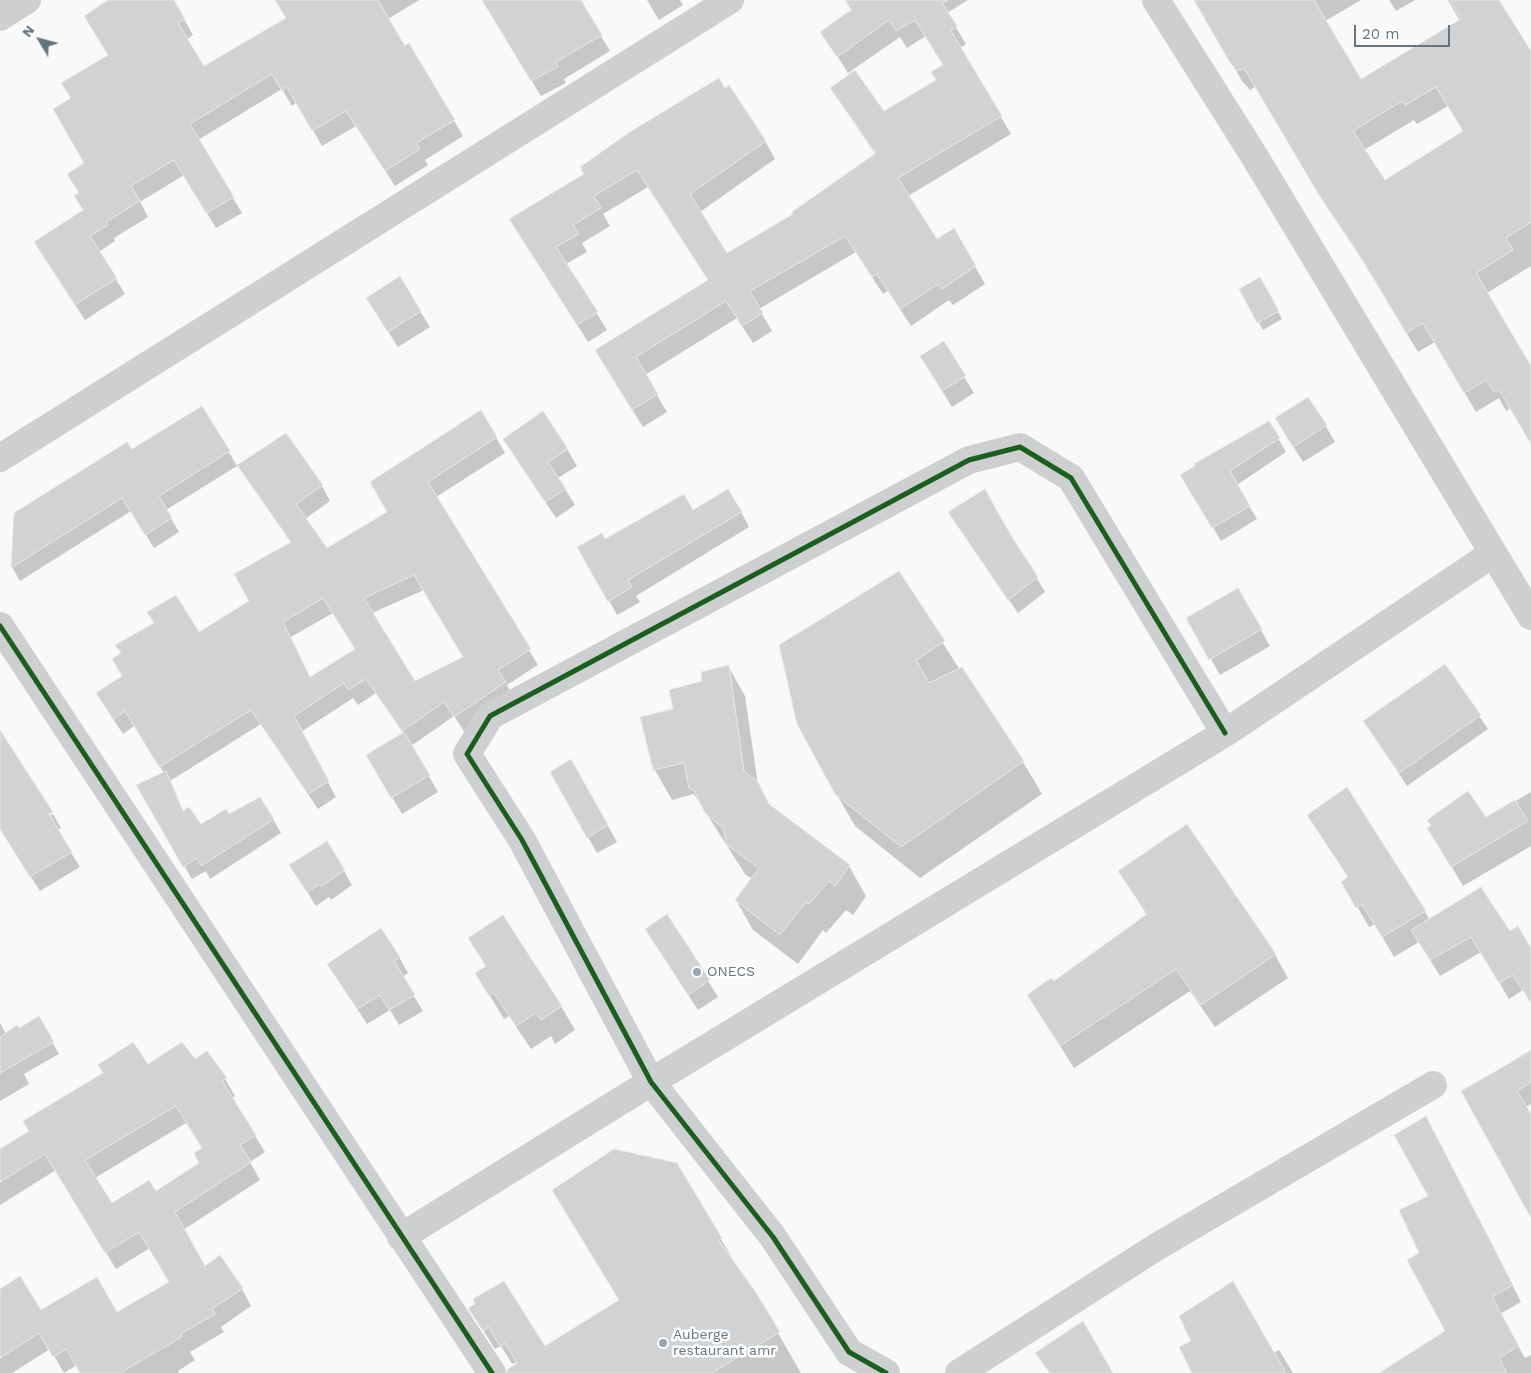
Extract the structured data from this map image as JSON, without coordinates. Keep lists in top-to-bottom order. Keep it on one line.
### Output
{"places":["ONECS","Auberge restaurant amr"],"scale_bar":"20 m","north":"top left"}
